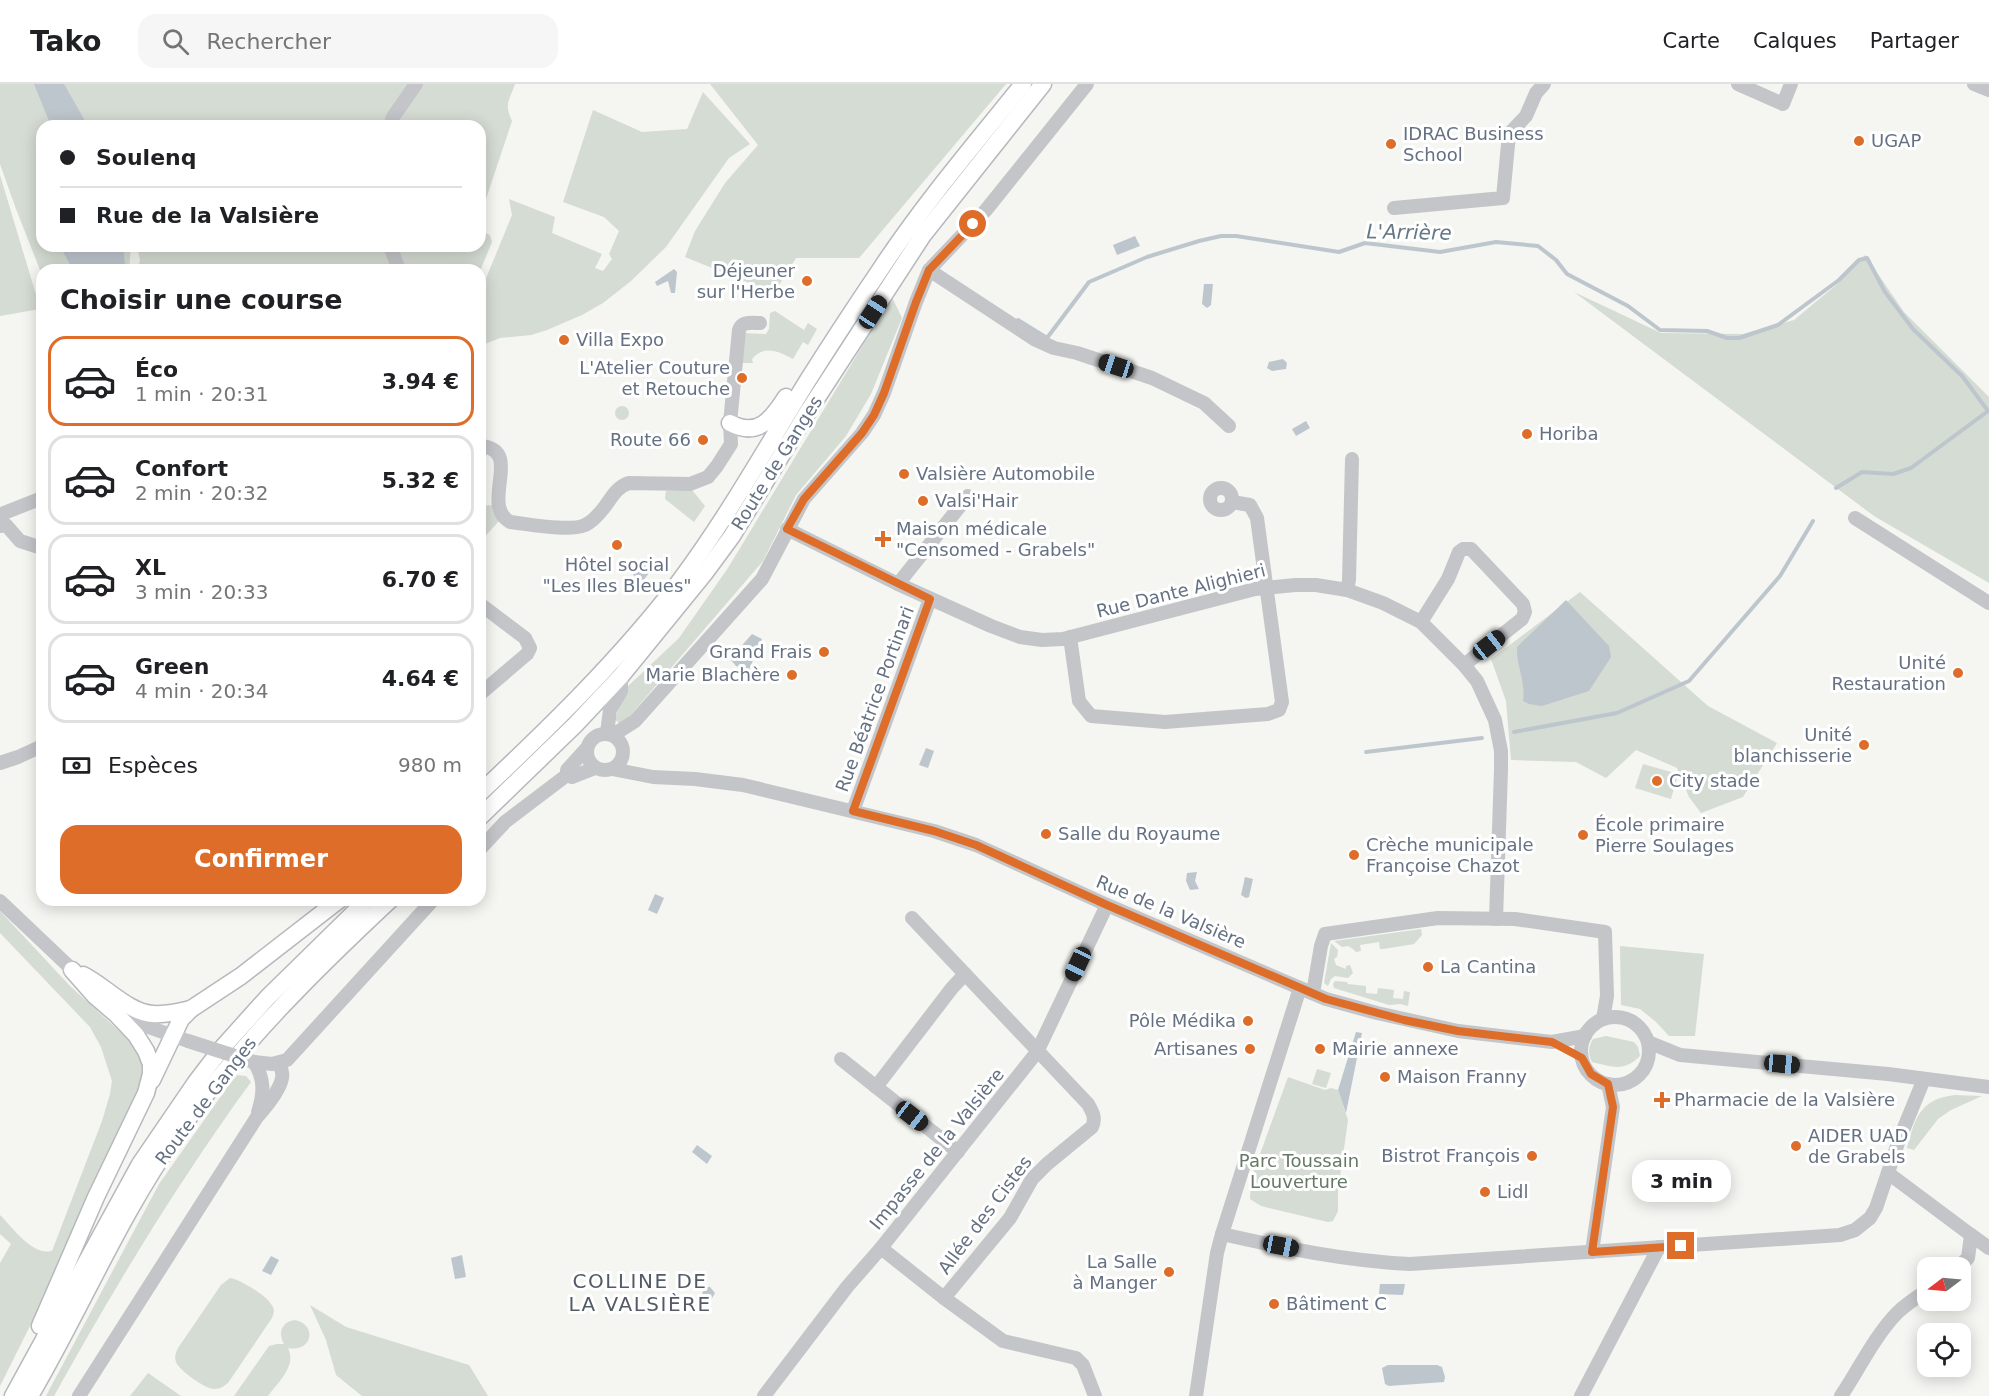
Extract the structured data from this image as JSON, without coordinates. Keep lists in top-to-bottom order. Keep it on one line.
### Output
{"streets":{"main road":["Route de Ganges"],"street":["Rue Dante Alighieri","Rue Béatrice Portinari","Rue de la Valsière","Impasse de la Valsière","Allée des Cistes"]},"crossings":[["Rue Dante Alighieri","Rue Béatrice Portinari"],["Rue Béatrice Portinari","Rue de la Valsière"],["Rue de la Valsière","Impasse de la Valsière"],["Impasse de la Valsière","Allée des Cistes"]],"districts":["COLLINE DE LA VALSIÈRE"],"water":["L'Arrière"],"parks":["Parc Toussain Louverture"],"places":{"other":["UGAP","IDRAC Business School","Déjeuner sur l'Herbe","Villa Expo","L'Atelier Couture et Retouche","Horiba","Route 66","Valsière Automobile","Valsi'Hair","Hôtel social \"Les Iles Bleues\"","Grand Frais","Unité Restauration","Marie Blachère","Unité blanchisserie","City stade","Salle du Royaume","École primaire Pierre Soulages","Crèche municipale Françoise Chazot","La Cantina","Pôle Médika","Artisanes","Mairie annexe","Maison Franny","AIDER UAD de Grabels","Bistrot François","Lidl","La Salle à Manger","Bâtiment C"],"health":["Maison médicale \"Censomed - Grabels\"","Pharmacie de la Valsière"]},"north":"left","page":{"header":"Tako","search":"Rechercher","nav":["Carte","Calques","Partager"],"banner":["Soulenq","Rue de la Valsière"],"heading":"Choisir une course","list":[{"name":"Éco","note":"1 min · 20:31","value":"3.94 €"},{"name":"Confort","note":"2 min · 20:32","value":"5.32 €"},{"name":"XL","note":"3 min · 20:33","value":"6.70 €"},{"name":"Green","note":"4 min · 20:34","value":"4.64 €"}],"pay":["Espèces","980 m"],"buttons":"Confirmer","bubble":"3 min"}}
